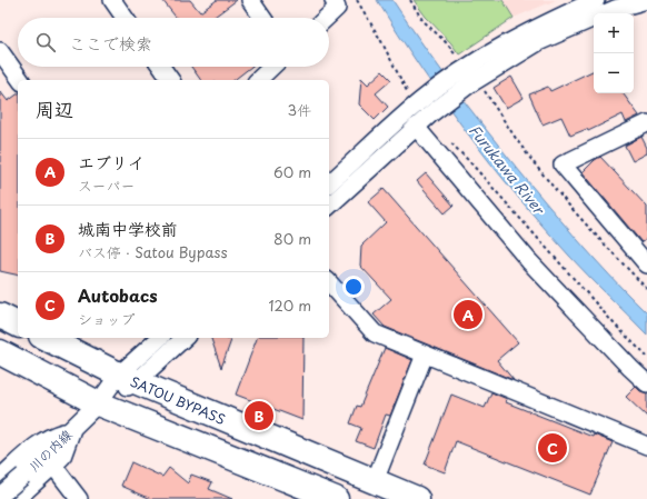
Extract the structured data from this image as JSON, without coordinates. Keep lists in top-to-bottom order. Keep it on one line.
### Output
{"streets":{"highway":["SATOU BYPASS"],"street":["川の内線"]},"crossings":[["SATOU BYPASS","川の内線"]],"water":["Furukawa River"],"page":{"map_buttons":["+","−"],"search":"ここで検索","heading":["周辺","3件"],"list":[{"mark":"A","name":"エブリイ","note":"スーパー","value":"60 m"},{"mark":"B","name":"城南中学校前","note":"バス停 · Satou Bypass","value":"80 m"},{"mark":"C","name":"Autobacs","note":"ショップ","value":"120 m"}],"pins":["A","B","C"]}}
